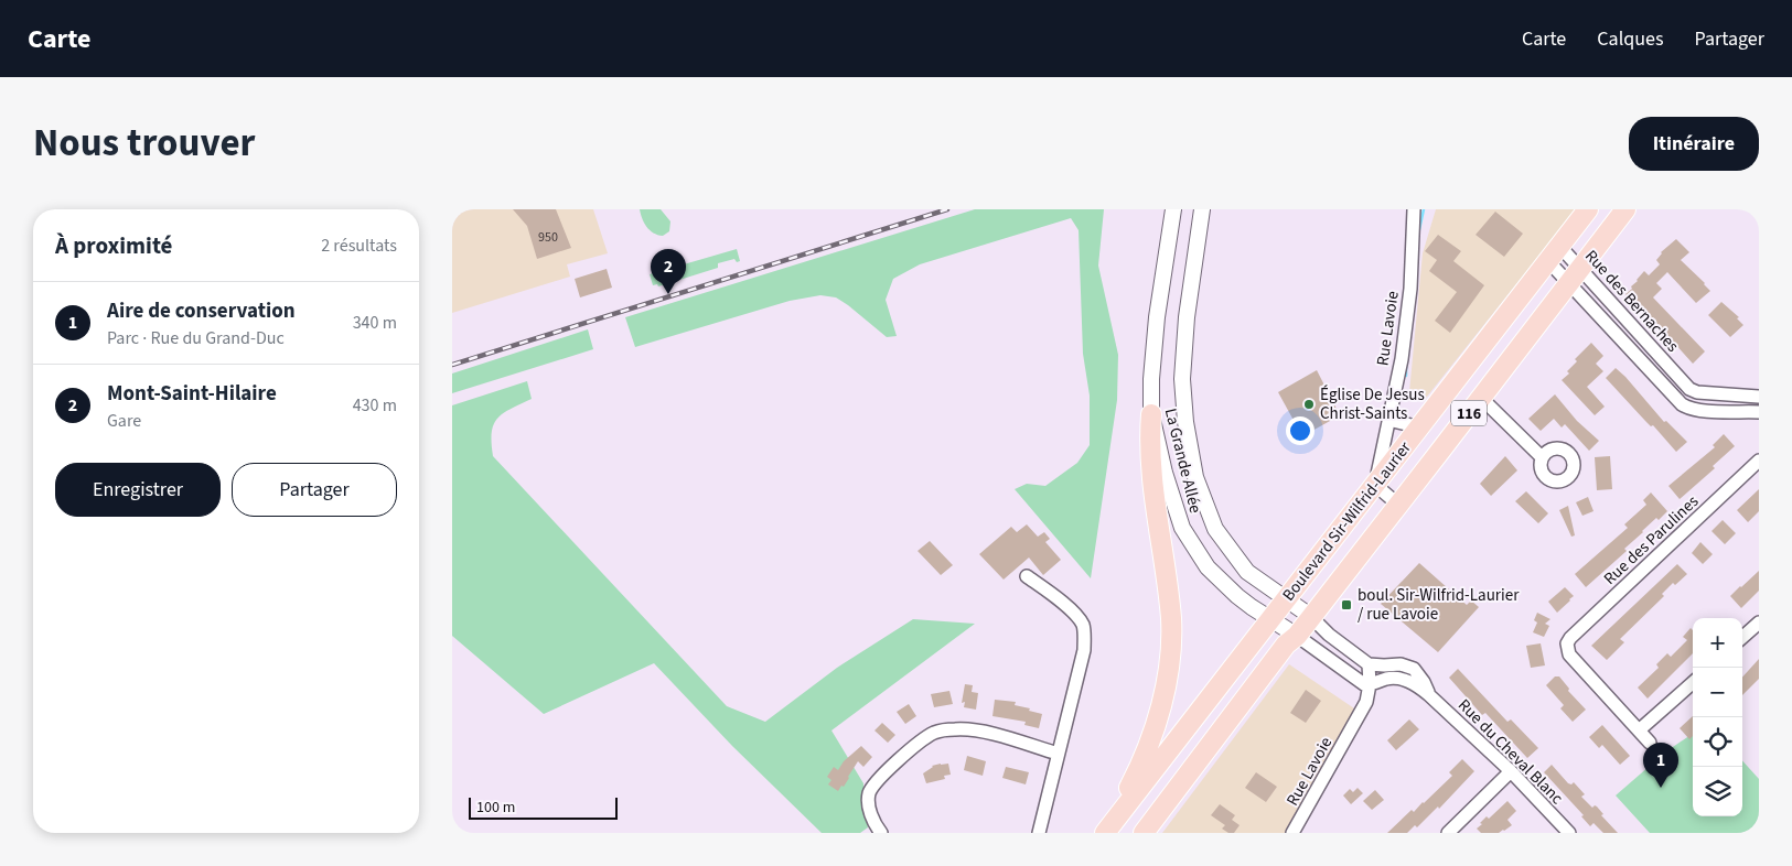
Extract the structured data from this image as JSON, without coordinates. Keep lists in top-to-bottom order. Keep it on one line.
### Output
{"streets":{"main road":["116","Boulevard Sir-Wilfrid-Laurier"],"street":["Rue des Bernaches","Rue Lavoie","La Grande Allée","Rue des Parulines","Rue du Cheval Blanc"]},"crossings":[["Rue des Bernaches","Boulevard Sir-Wilfrid-Laurier"],["Rue Lavoie","Boulevard Sir-Wilfrid-Laurier"],["Rue Lavoie","Rue du Cheval Blanc"],["La Grande Allée","Boulevard Sir-Wilfrid-Laurier"]],"places":{"other":["Église De Jesus Christ-Saints"],"transit":["boul. Sir-Wilfrid-Laurier / rue Lavoie"]},"house_numbers":["950"],"scale_bar":"100 m","page":{"header":"Carte","nav":["Carte","Calques","Partager"],"title":"Nous trouver","buttons":["Itinéraire",["Enregistrer","Partager"]],"heading":["À proximité","2 résultats"],"pins":["2","1"],"list":[{"mark":"1","name":"Aire de conservation","note":"Parc · Rue du Grand-Duc","value":"340 m"},{"mark":"2","name":"Mont-Saint-Hilaire","note":"Gare","value":"430 m"}],"map_buttons":["+","−"],"scale":"100 m"}}
